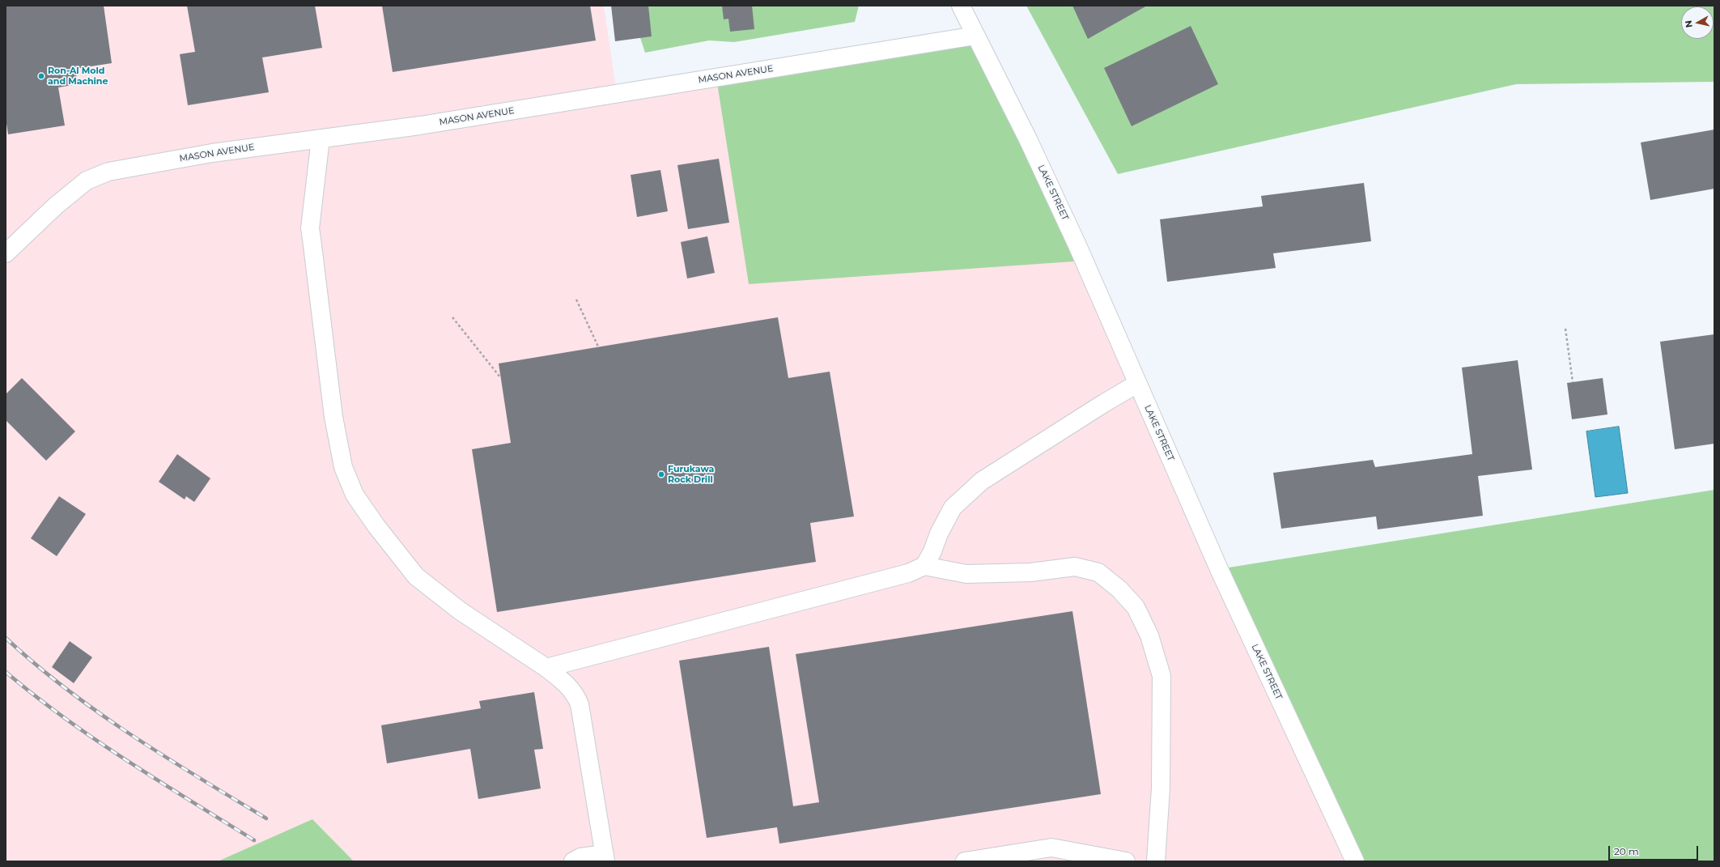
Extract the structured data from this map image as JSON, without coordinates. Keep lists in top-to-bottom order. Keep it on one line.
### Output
{"streets":{"street":["MASON AVENUE","LAKE STREET"]},"crossings":[["MASON AVENUE","LAKE STREET"]],"places":["Ron-Al Mold and Machine","Furukawa Rock Drill"],"scale_bar":"20 m","north":"left"}
